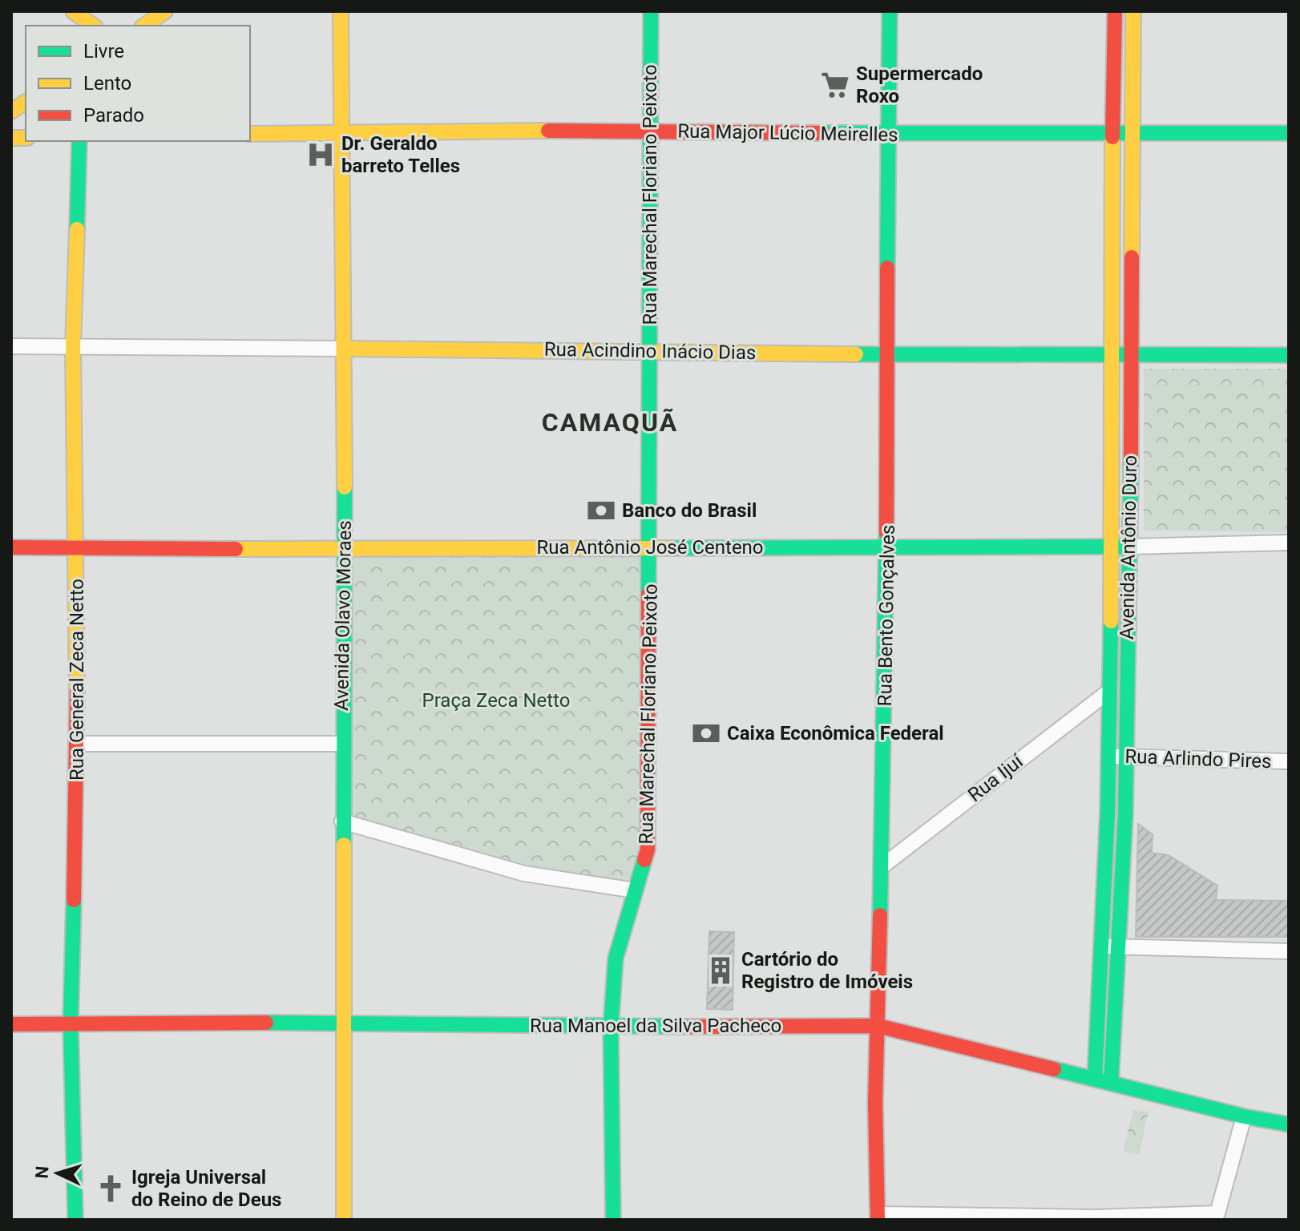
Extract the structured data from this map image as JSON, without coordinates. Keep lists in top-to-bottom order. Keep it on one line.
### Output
{"streets":{"street":["Rua Major Lúcio Meirelles","Rua Marechal Floriano Peixoto","Rua Acindino Inácio Dias","Rua Antônio José Centeno","Avenida Antônio Duro","Avenida Olavo Moraes","Rua Bento Gonçalves","Rua General Zeca Netto","Rua Arlindo Pires","Rua Ijuí","Rua Manoel da Silva Pacheco"]},"crossings":[["Rua Major Lúcio Meirelles","Rua Marechal Floriano Peixoto"],["Rua Major Lúcio Meirelles","Avenida Antônio Duro"],["Rua Major Lúcio Meirelles","Avenida Olavo Moraes"],["Rua Major Lúcio Meirelles","Rua Bento Gonçalves"],["Rua Marechal Floriano Peixoto","Rua Acindino Inácio Dias"],["Rua Marechal Floriano Peixoto","Rua Antônio José Centeno"],["Rua Marechal Floriano Peixoto","Rua Manoel da Silva Pacheco"],["Rua Acindino Inácio Dias","Avenida Antônio Duro"],["Rua Acindino Inácio Dias","Avenida Olavo Moraes"],["Rua Acindino Inácio Dias","Rua Bento Gonçalves"],["Rua Acindino Inácio Dias","Rua General Zeca Netto"],["Rua Antônio José Centeno","Avenida Antônio Duro"],["Rua Antônio José Centeno","Avenida Olavo Moraes"],["Rua Antônio José Centeno","Rua Bento Gonçalves"],["Rua Antônio José Centeno","Rua General Zeca Netto"],["Avenida Antônio Duro","Rua Arlindo Pires"],["Avenida Antônio Duro","Rua Ijuí"],["Avenida Antônio Duro","Rua Manoel da Silva Pacheco"],["Avenida Olavo Moraes","Rua Manoel da Silva Pacheco"],["Rua Bento Gonçalves","Rua Ijuí"],["Rua Bento Gonçalves","Rua Manoel da Silva Pacheco"],["Rua General Zeca Netto","Rua Manoel da Silva Pacheco"]],"districts":["CAMAQUÃ"],"parks":["Praça Zeca Netto"],"places":{"supermarket":["Supermercado Roxo"],"hospital":["Dr. Geraldo barreto Telles"],"bank":["Banco do Brasil","Caixa Econômica Federal"],"building":["Cartório do Registro de Imóveis"],"church":["Igreja Universal do Reino de Deus"]},"legend":["Livre","Lento","Parado"],"north":"left"}
